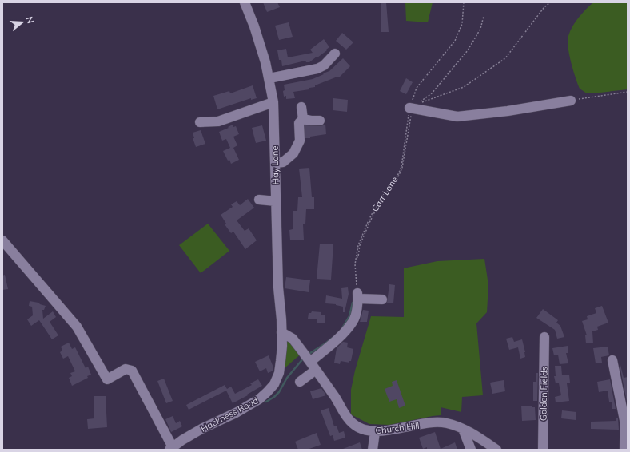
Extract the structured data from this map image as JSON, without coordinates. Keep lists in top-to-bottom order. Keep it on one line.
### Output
{"streets":{"street":["Hay Lane","Golden Fields","Hackness Road","Church Hill"]},"crossings":[["Hay Lane","Hackness Road"],["Hay Lane","Church Hill"],["Hackness Road","Church Hill"]],"north":"right"}
